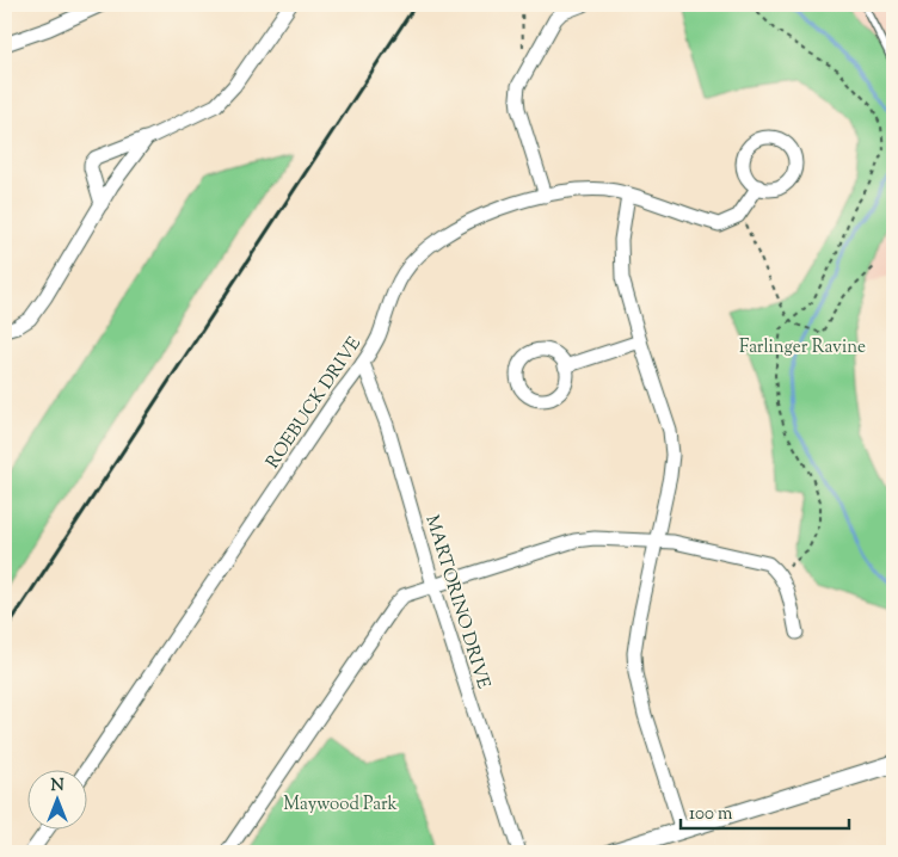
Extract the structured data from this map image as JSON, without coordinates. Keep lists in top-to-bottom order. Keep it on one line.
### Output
{"streets":{"street":["ROEBUCK DRIVE","MARTORINO DRIVE"]},"crossings":[["ROEBUCK DRIVE","MARTORINO DRIVE"]],"parks":["Farlinger Ravine","Maywood Park"],"scale_bar":"100 m","north":"top"}
